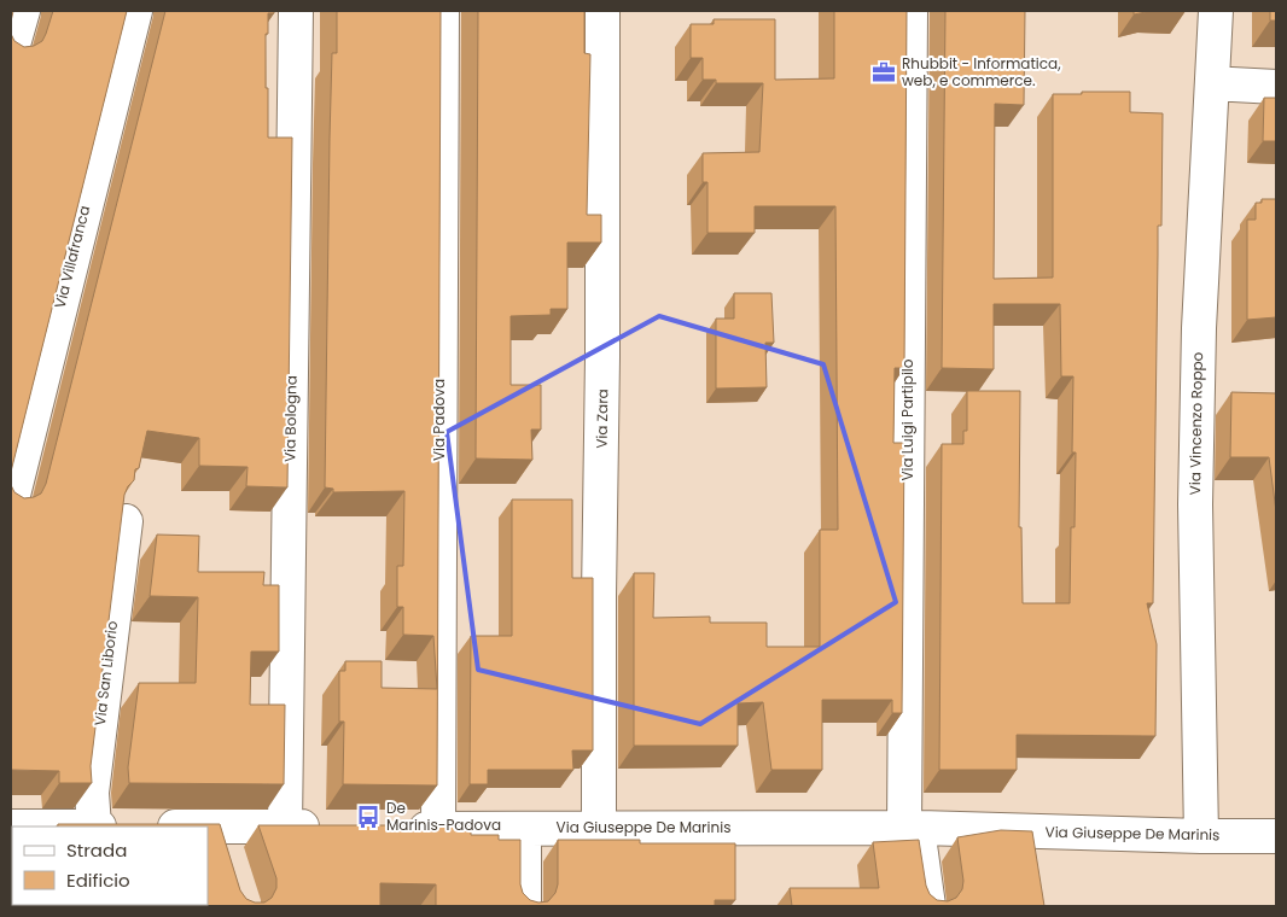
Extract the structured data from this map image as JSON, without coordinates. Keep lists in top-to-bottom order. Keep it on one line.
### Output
{"streets":{"street":["Via Villafranca","Via Bologna","Via Zara","Via Padova","Via Luigi Partipilo","Via Vincenzo Roppo","Via San Liborio","Via Giuseppe De Marinis"]},"crossings":[["Via Zara","Via Giuseppe De Marinis"],["Via Padova","Via Giuseppe De Marinis"],["Via Luigi Partipilo","Via Giuseppe De Marinis"],["Via Vincenzo Roppo","Via Giuseppe De Marinis"]],"places":{"office":["Rhubbit - Informatica, web, e commerce."],"bus stop":["De Marinis-Padova"]},"legend":["Strada","Edificio"]}
